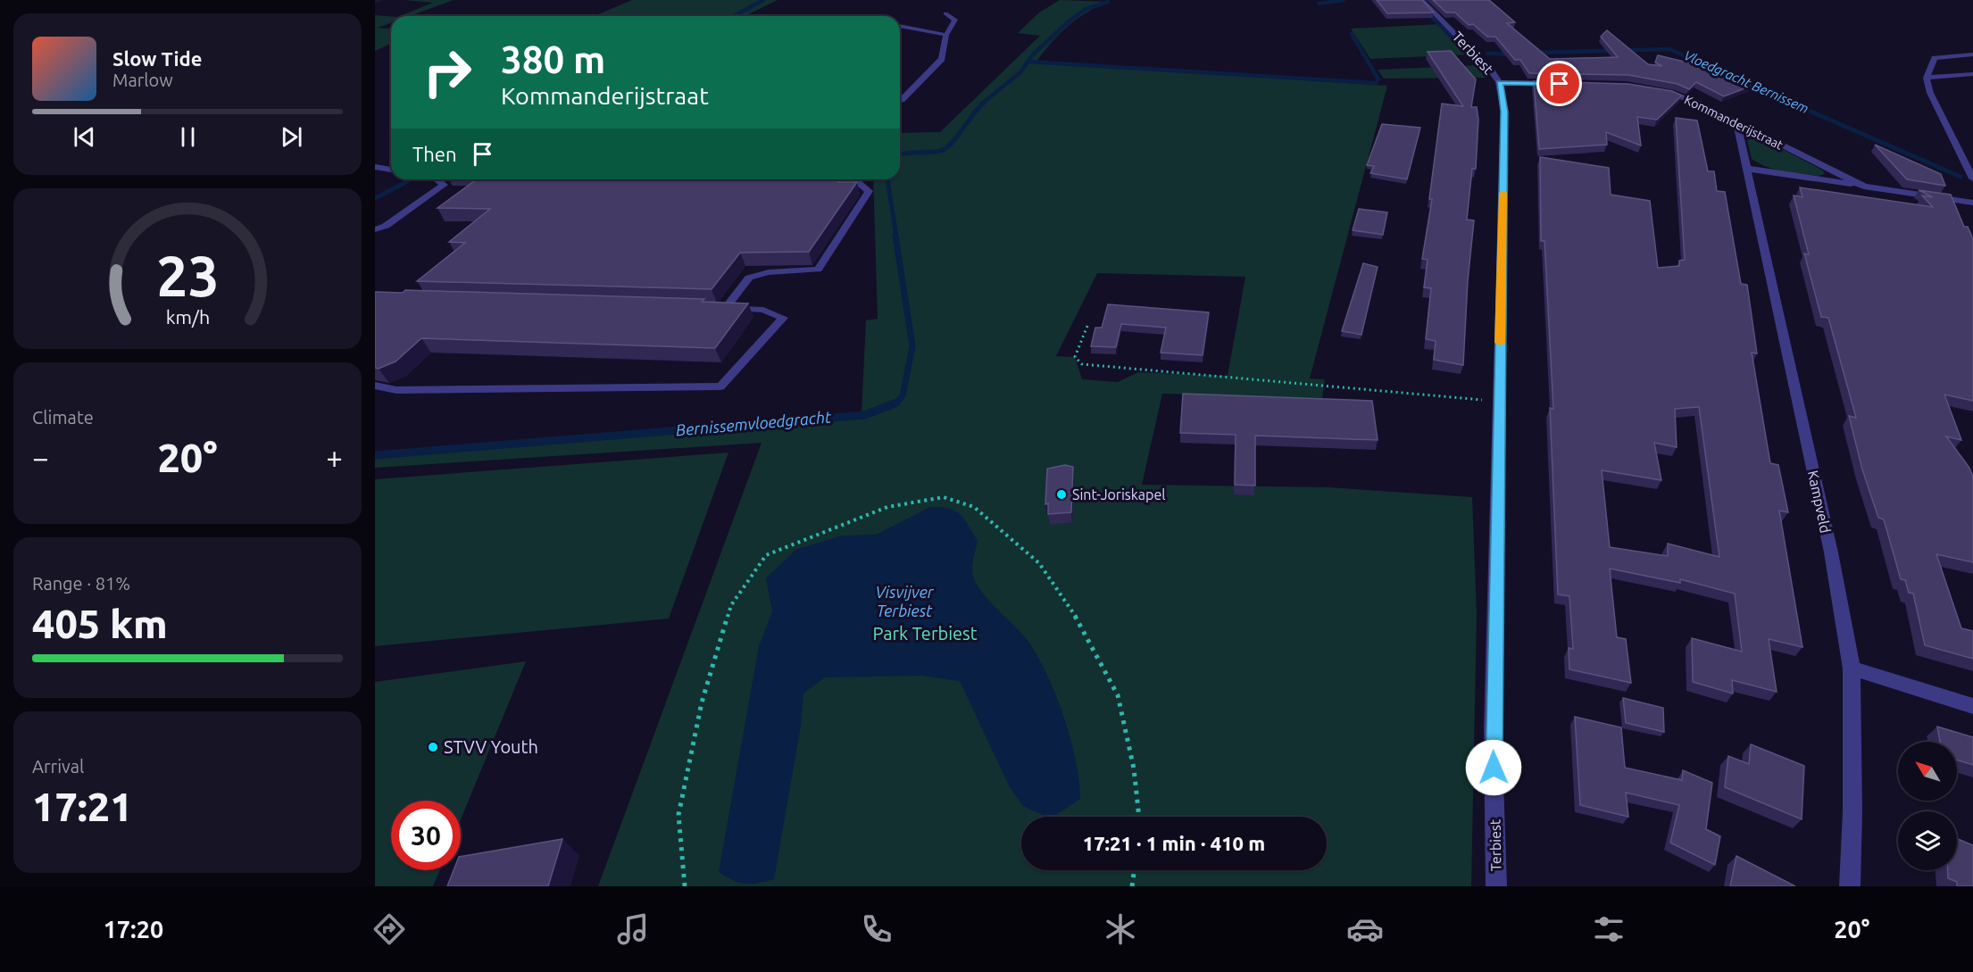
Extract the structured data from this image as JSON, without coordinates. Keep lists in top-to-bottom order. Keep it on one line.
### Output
{"streets":{"street":["Terbiest","Kommanderijstraat","Kampveld"]},"crossings":[["Kommanderijstraat","Kampveld"]],"water":["Vloedgracht Bernissem","Bernissemvloedgracht","Visvijver Terbiest"],"parks":["Park Terbiest"],"places":["Sint-Joriskapel","STVV Youth"],"north":"top left","page":{"turn":["380 m","Kommanderijstraat"],"song":["Slow Tide","Marlow"],"then":"Then","tile":["Climate",["Range · 81%","405 km"],["Arrival","17:21"]],"heat":["−","20°","+"],"limit":"30","trip":"17:21 · 1 min · 410 m","tabs":["17:20","20°"],"gauge":["23","km/h"]}}
